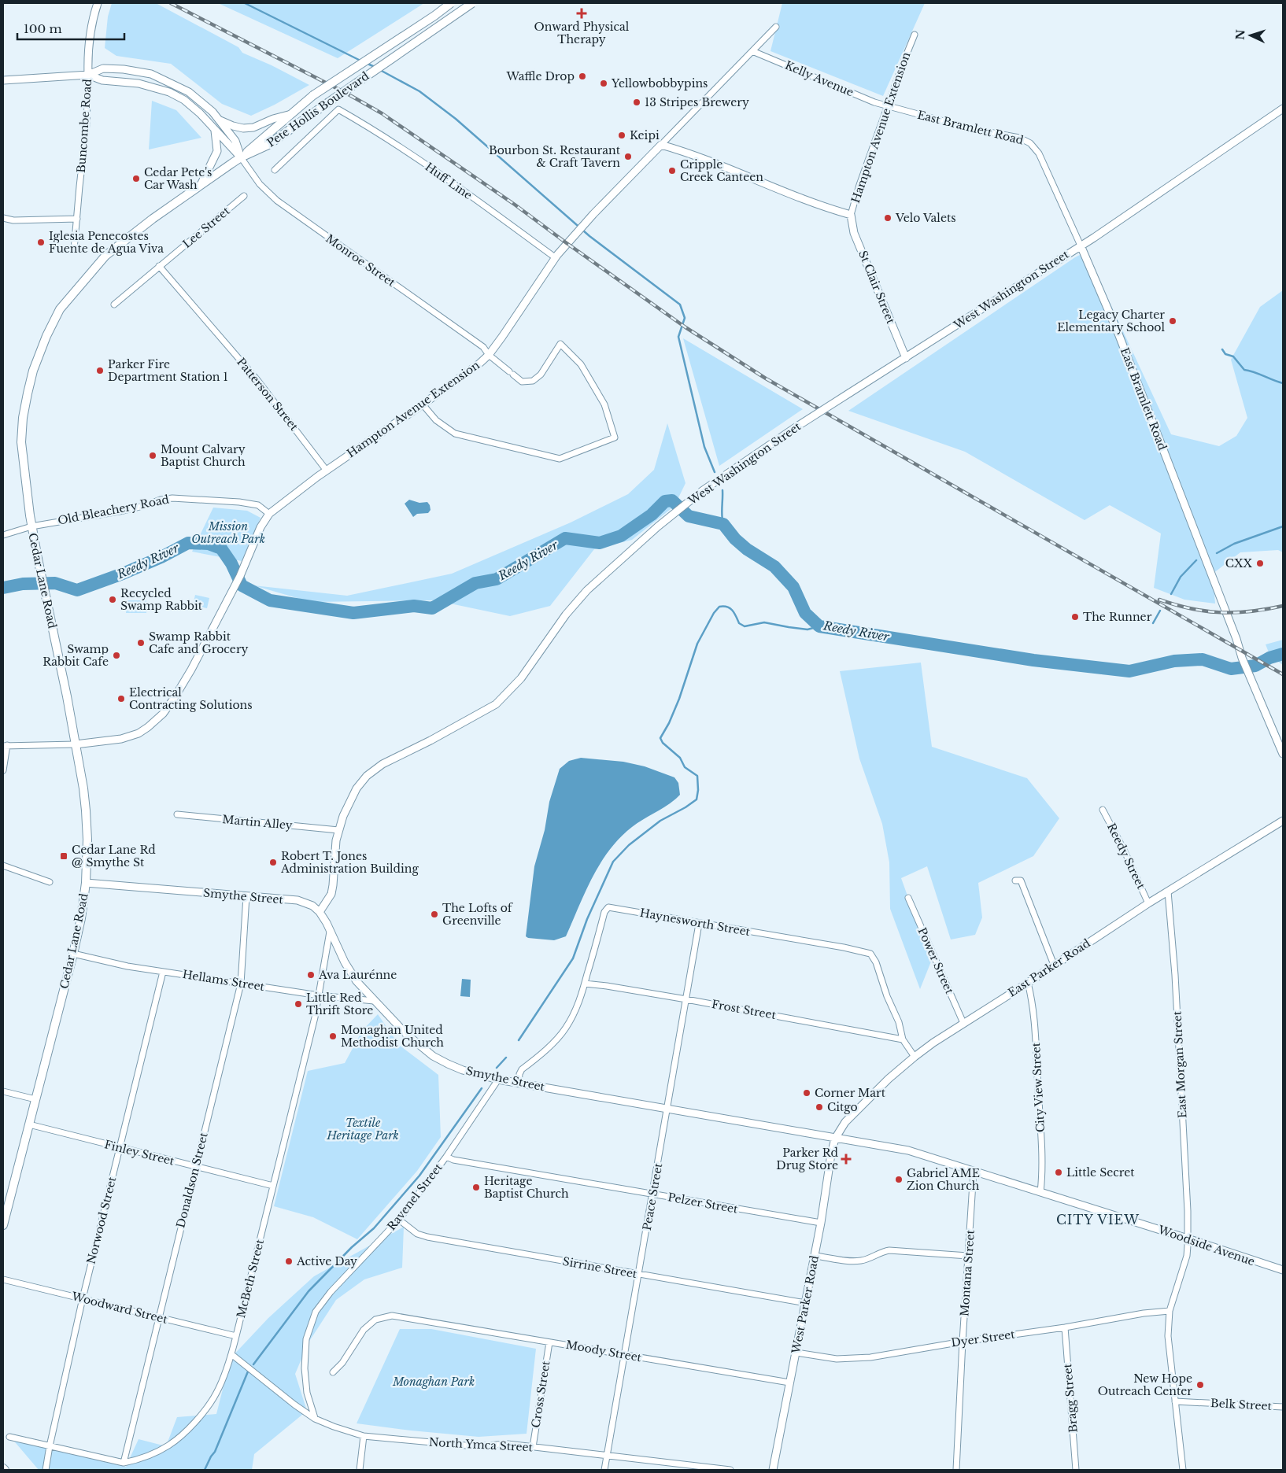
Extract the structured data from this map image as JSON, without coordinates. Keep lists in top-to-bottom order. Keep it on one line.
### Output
{"streets":{"main road":["Pete Hollis Boulevard","Cedar Lane Road"],"street":["Kelly Avenue","Buncombe Road","Hampton Avenue Extension","East Bramlett Road","Huff Line","Lee Street","Monroe Street","St Clair Street","West Washington Street","Patterson Street","Old Bleachery Road","Martin Alley","Reedy Street","Smythe Street","Haynesworth Street","Power Street","East Parker Road","Hellams Street","Frost Street","East Morgan Street","City View Street","Finley Street","Donaldson Street","Ravenel Street","Peace Street","Pelzer Street","Norwood Street","Woodside Avenue","Sirrine Street","Montana Street","McBeth Street","West Parker Road","Woodward Street","Dyer Street","Moody Street","Cross Street","Bragg Street","Belk Street","North Ymca Street"]},"crossings":[["Kelly Avenue","Hampton Avenue Extension"],["Kelly Avenue","East Bramlett Road"],["Pete Hollis Boulevard","Monroe Street"],["Pete Hollis Boulevard","Cedar Lane Road"],["Hampton Avenue Extension","East Bramlett Road"],["Hampton Avenue Extension","Huff Line"],["Hampton Avenue Extension","Monroe Street"],["Hampton Avenue Extension","St Clair Street"],["Hampton Avenue Extension","Patterson Street"],["Hampton Avenue Extension","Old Bleachery Road"],["Hampton Avenue Extension","Cedar Lane Road"],["East Bramlett Road","West Washington Street"],["Lee Street","Patterson Street"],["Monroe Street","Cedar Lane Road"],["St Clair Street","West Washington Street"],["West Washington Street","Martin Alley"],["West Washington Street","Smythe Street"],["Old Bleachery Road","Cedar Lane Road"],["Cedar Lane Road","Smythe Street"],["Cedar Lane Road","Hellams Street"],["Cedar Lane Road","Finley Street"],["Reedy Street","East Parker Road"],["Smythe Street","Haynesworth Street"],["Smythe Street","East Parker Road"],["Smythe Street","Hellams Street"],["Smythe Street","Donaldson Street"],["Smythe Street","Ravenel Street"],["Smythe Street","Peace Street"],["Smythe Street","Woodside Avenue"],["Smythe Street","McBeth Street"],["Smythe Street","West Parker Road"],["Haynesworth Street","East Parker Road"],["Haynesworth Street","Frost Street"],["Haynesworth Street","Peace Street"],["Power Street","East Parker Road"],["East Parker Road","East Morgan Street"],["East Parker Road","City View Street"],["East Parker Road","Woodside Avenue"],["East Parker Road","West Parker Road"],["Hellams Street","Donaldson Street"],["Hellams Street","Norwood Street"],["Hellams Street","McBeth Street"],["Frost Street","Peace Street"],["East Morgan Street","Woodside Avenue"],["East Morgan Street","Dyer Street"],["East Morgan Street","Belk Street"],["City View Street","Woodside Avenue"],["Finley Street","Donaldson Street"],["Finley Street","Norwood Street"],["Finley Street","McBeth Street"],["Donaldson Street","McBeth Street"],["Donaldson Street","Woodward Street"],["Ravenel Street","Pelzer Street"],["Ravenel Street","Sirrine Street"],["Ravenel Street","North Ymca Street"],["Peace Street","Pelzer Street"],["Peace Street","Sirrine Street"],["Peace Street","Moody Street"],["Peace Street","North Ymca Street"],["Pelzer Street","West Parker Road"],["Norwood Street","McBeth Street"],["Norwood Street","Woodward Street"],["Woodside Avenue","Montana Street"],["Woodside Avenue","West Parker Road"],["Sirrine Street","West Parker Road"],["Montana Street","Dyer Street"],["McBeth Street","Woodward Street"],["McBeth Street","North Ymca Street"],["West Parker Road","Dyer Street"],["West Parker Road","Moody Street"],["Dyer Street","Bragg Street"],["Moody Street","Cross Street"],["Cross Street","North Ymca Street"]],"districts":["CITY VIEW"],"water":["Reedy River"],"parks":["Mission Outreach Park","Textile Heritage Park","Monaghan Park"],"places":{"health":["Onward Physical Therapy","Parker Rd Drug Store"],"other":["Waffle Drop","Yellowbobbypins","13 Stripes Brewery","Keipi","Bourbon St. Restaurant & Craft Tavern","Cripple Creek Canteen","Cedar Pete's Car Wash","Velo Valets","Iglesia Penecostes Fuente de Agua Viva","Legacy Charter Elementary School","Parker Fire Department Station 1","Mount Calvary Baptist Church","CXX","Recycled Swamp Rabbit","The Runner","Swamp Rabbit Cafe and Grocery","Swamp Rabbit Cafe","Electrical Contracting Solutions","Robert T. Jones Administration Building","The Lofts of Greenville","Ava Laurénne","Little Red Thrift Store","Monaghan United Methodist Church","Corner Mart","Citgo","Little Secret","Gabriel AME Zion Church","Heritage Baptist Church","Active Day","New Hope Outreach Center"],"transit":["Cedar Lane Rd @ Smythe St"]},"scale_bar":"100 m","north":"left"}
